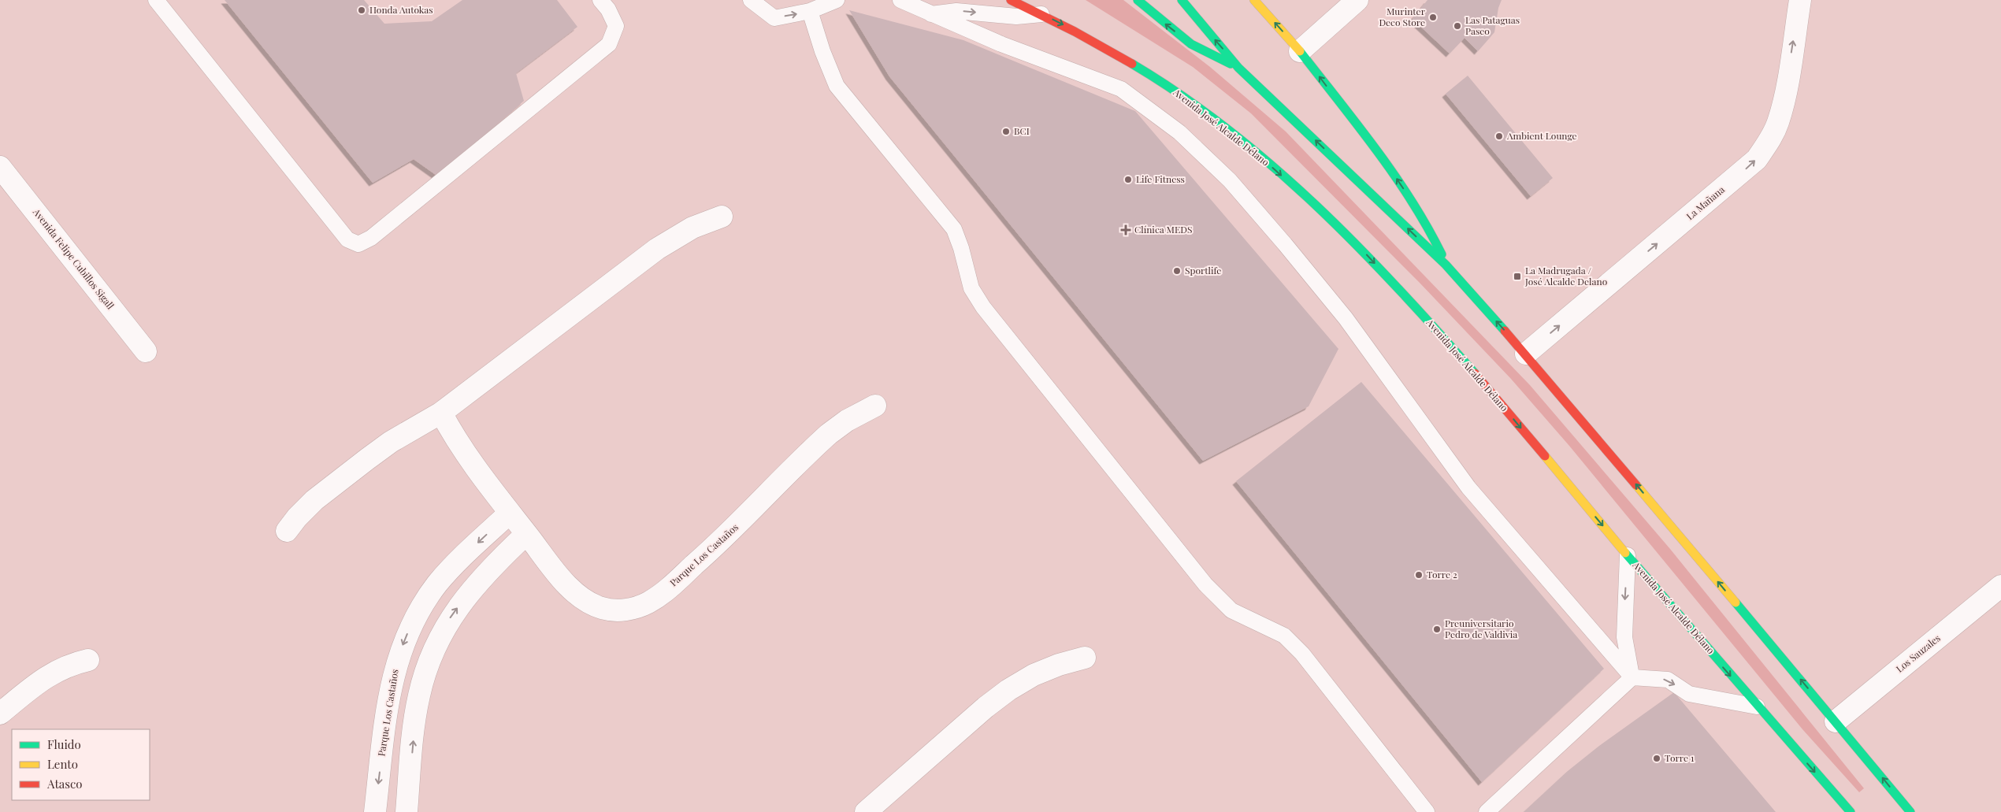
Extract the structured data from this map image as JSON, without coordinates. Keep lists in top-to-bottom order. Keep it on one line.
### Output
{"streets":{"main road":["Avenida José Alcalde Délano"],"street":["La Mañana","Avenida Felipe Cubillos Sigall","Parque Los Castaños","Los Sauzales"]},"one_way":["La Mañana"],"places":{"other":["Honda Autokas","Murinter Deco Store","Las Pataguas Paseo","BCI","Ambient Lounge","Life Fitness","Sportlife","Torre 2","Preuniversitario Pedro de Valdivia","Torre 1"],"health":["Clínica MEDS"],"transit":["La Madrugada / José Alcalde Delano"]},"legend":["Fluido","Lento","Atasco"]}
